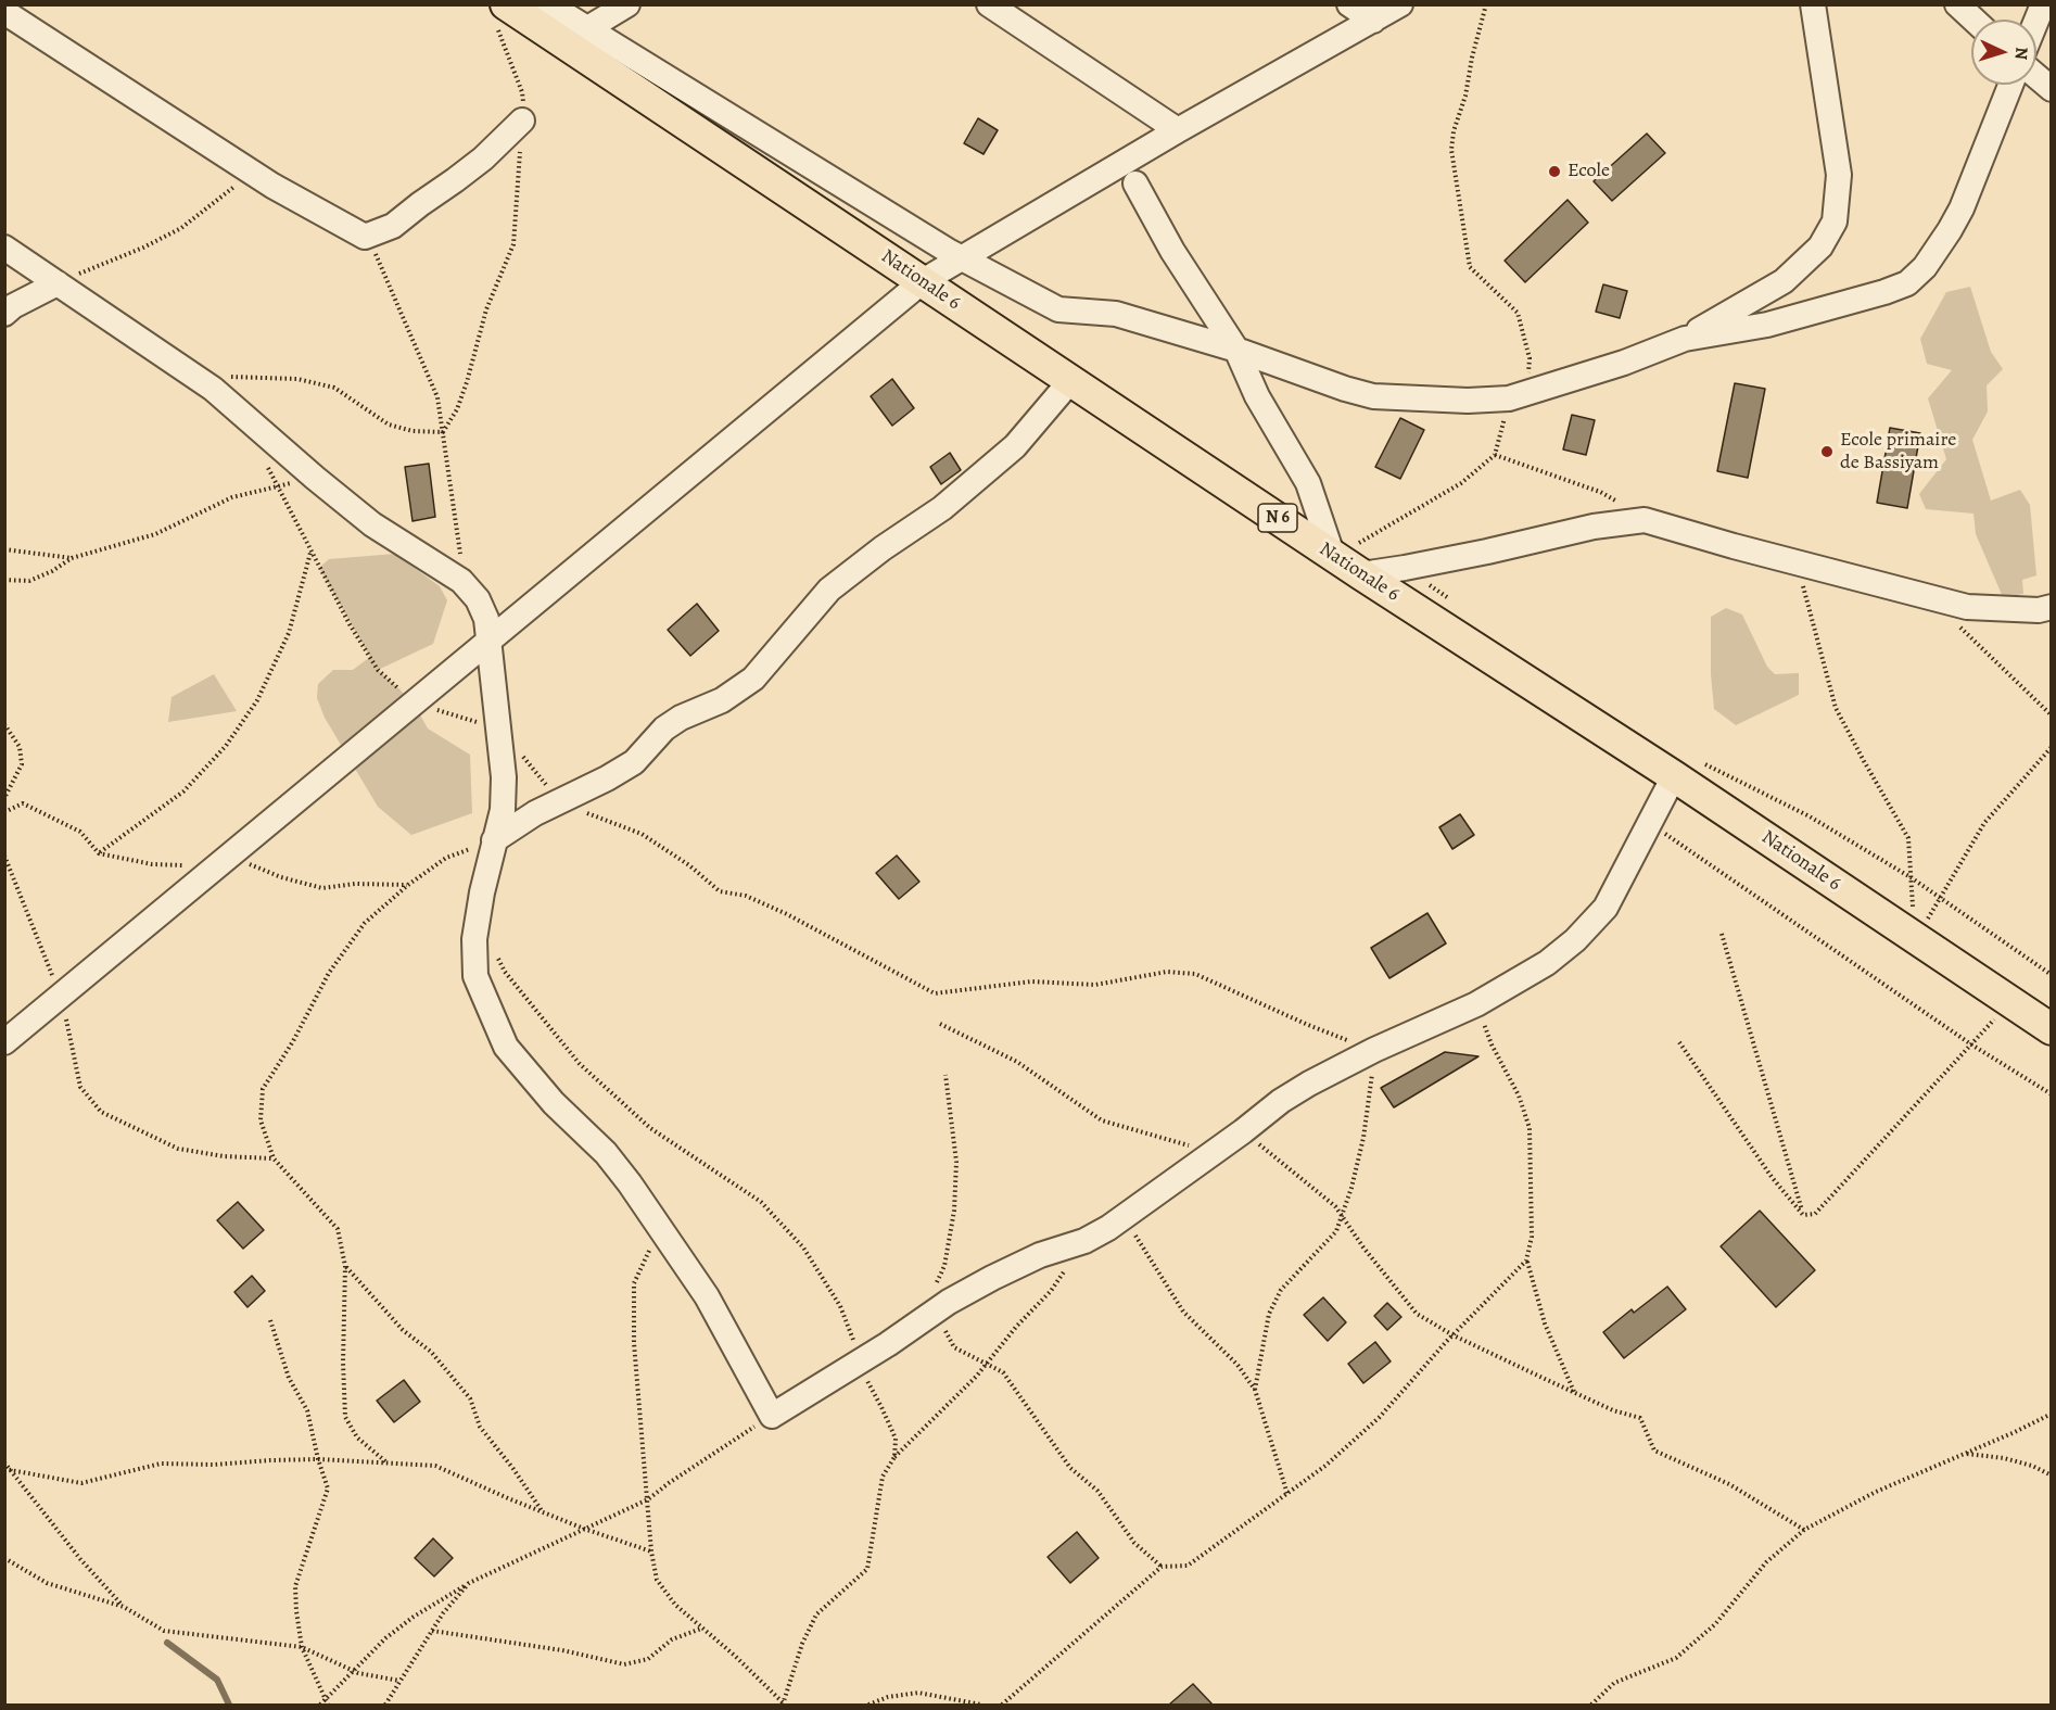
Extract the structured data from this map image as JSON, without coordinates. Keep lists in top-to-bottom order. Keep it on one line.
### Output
{"streets":{"main road":["Nationale 6","N 6"]},"places":["Ecole","Ecole primaire de Bassiyam"],"north":"right"}
